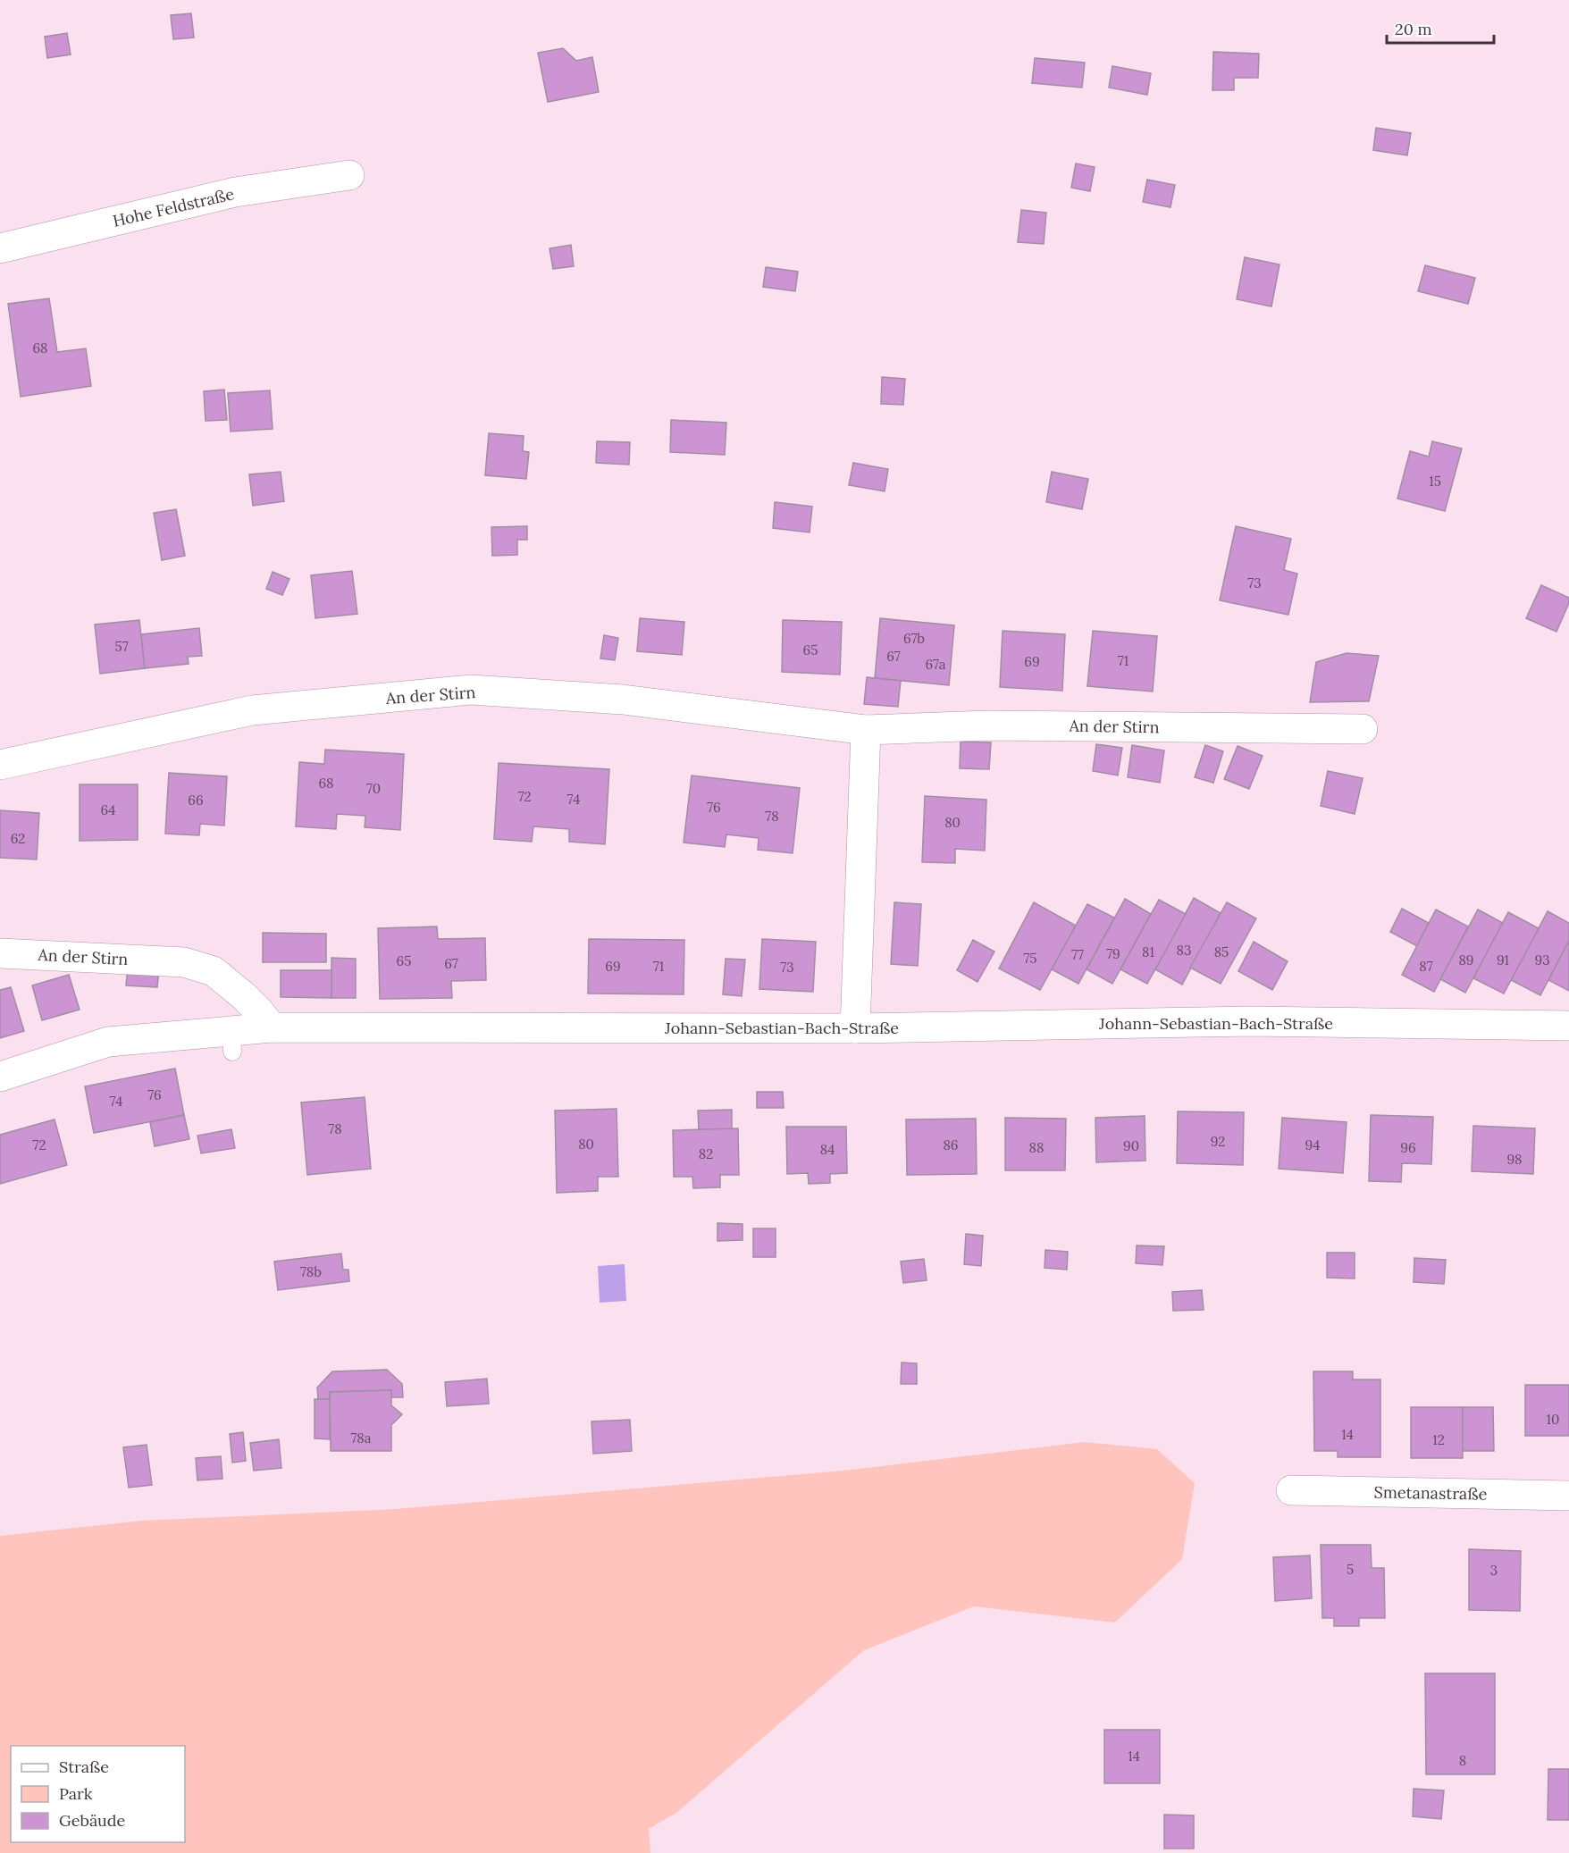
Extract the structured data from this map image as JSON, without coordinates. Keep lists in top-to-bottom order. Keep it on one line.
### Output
{"streets":{"street":["Hohe Feldstraße","An der Stirn","Johann-Sebastian-Bach-Straße","Smetanastraße"]},"crossings":[["An der Stirn","Johann-Sebastian-Bach-Straße"]],"house_numbers":["68","15","73","67b","57","65","67","71","69","67a","68","70","72","74","66","76","64","78","80","62","83","81","85","79","77","75","89","91","93","65","67","69","71","87","73","76","74","78","92","80","72","86","94","90","88","96","84","82","98","78b","10","14","78a","12","5","3","14","8"],"legend":["Straße","Park","Gebäude"],"scale_bar":"20 m"}
